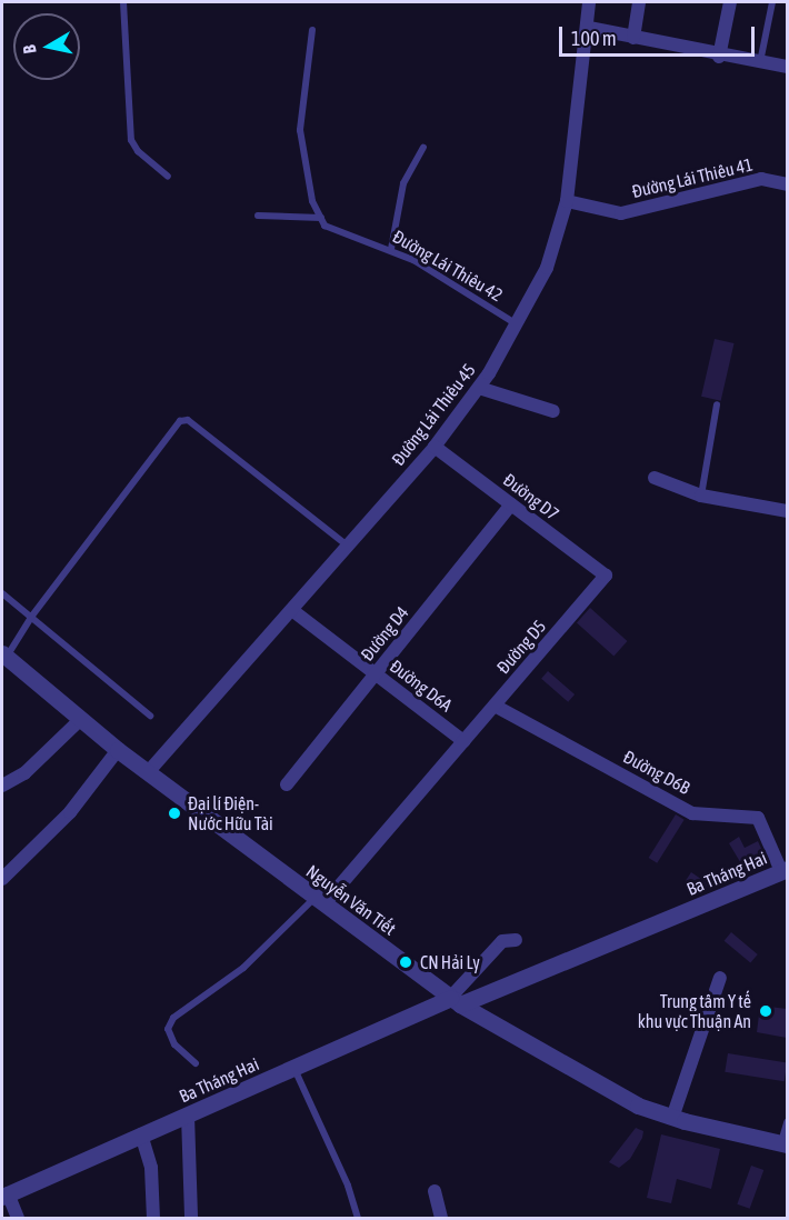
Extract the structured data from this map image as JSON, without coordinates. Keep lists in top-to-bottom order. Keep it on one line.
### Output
{"streets":{"street":["Đường Lái Thiêu 41","Đường Lái Thiêu 45","Đường D7","Đường D4","Đường D5","Đường D6A","Đường D6B","Ba Tháng Hai","Nguyễn Văn Tiết"],"lane":["Đường Lái Thiêu 42"]},"crossings":[["Đường Lái Thiêu 41","Đường Lái Thiêu 45"],["Đường Lái Thiêu 42","Đường Lái Thiêu 45"],["Đường Lái Thiêu 45","Đường D7"],["Đường Lái Thiêu 45","Đường D6A"],["Đường Lái Thiêu 45","Nguyễn Văn Tiết"],["Đường D7","Đường D4"],["Đường D7","Đường D5"],["Đường D4","Đường D6A"],["Đường D5","Đường D6A"],["Đường D5","Đường D6B"],["Đường D5","Nguyễn Văn Tiết"],["Đường D6B","Ba Tháng Hai"],["Ba Tháng Hai","Nguyễn Văn Tiết"]],"places":["Đại lí Điện- Nước Hữu Tài","CN Hải Ly","Trung tâm Y tế khu vực Thuận An"],"scale_bar":"100 m","north":"left"}
